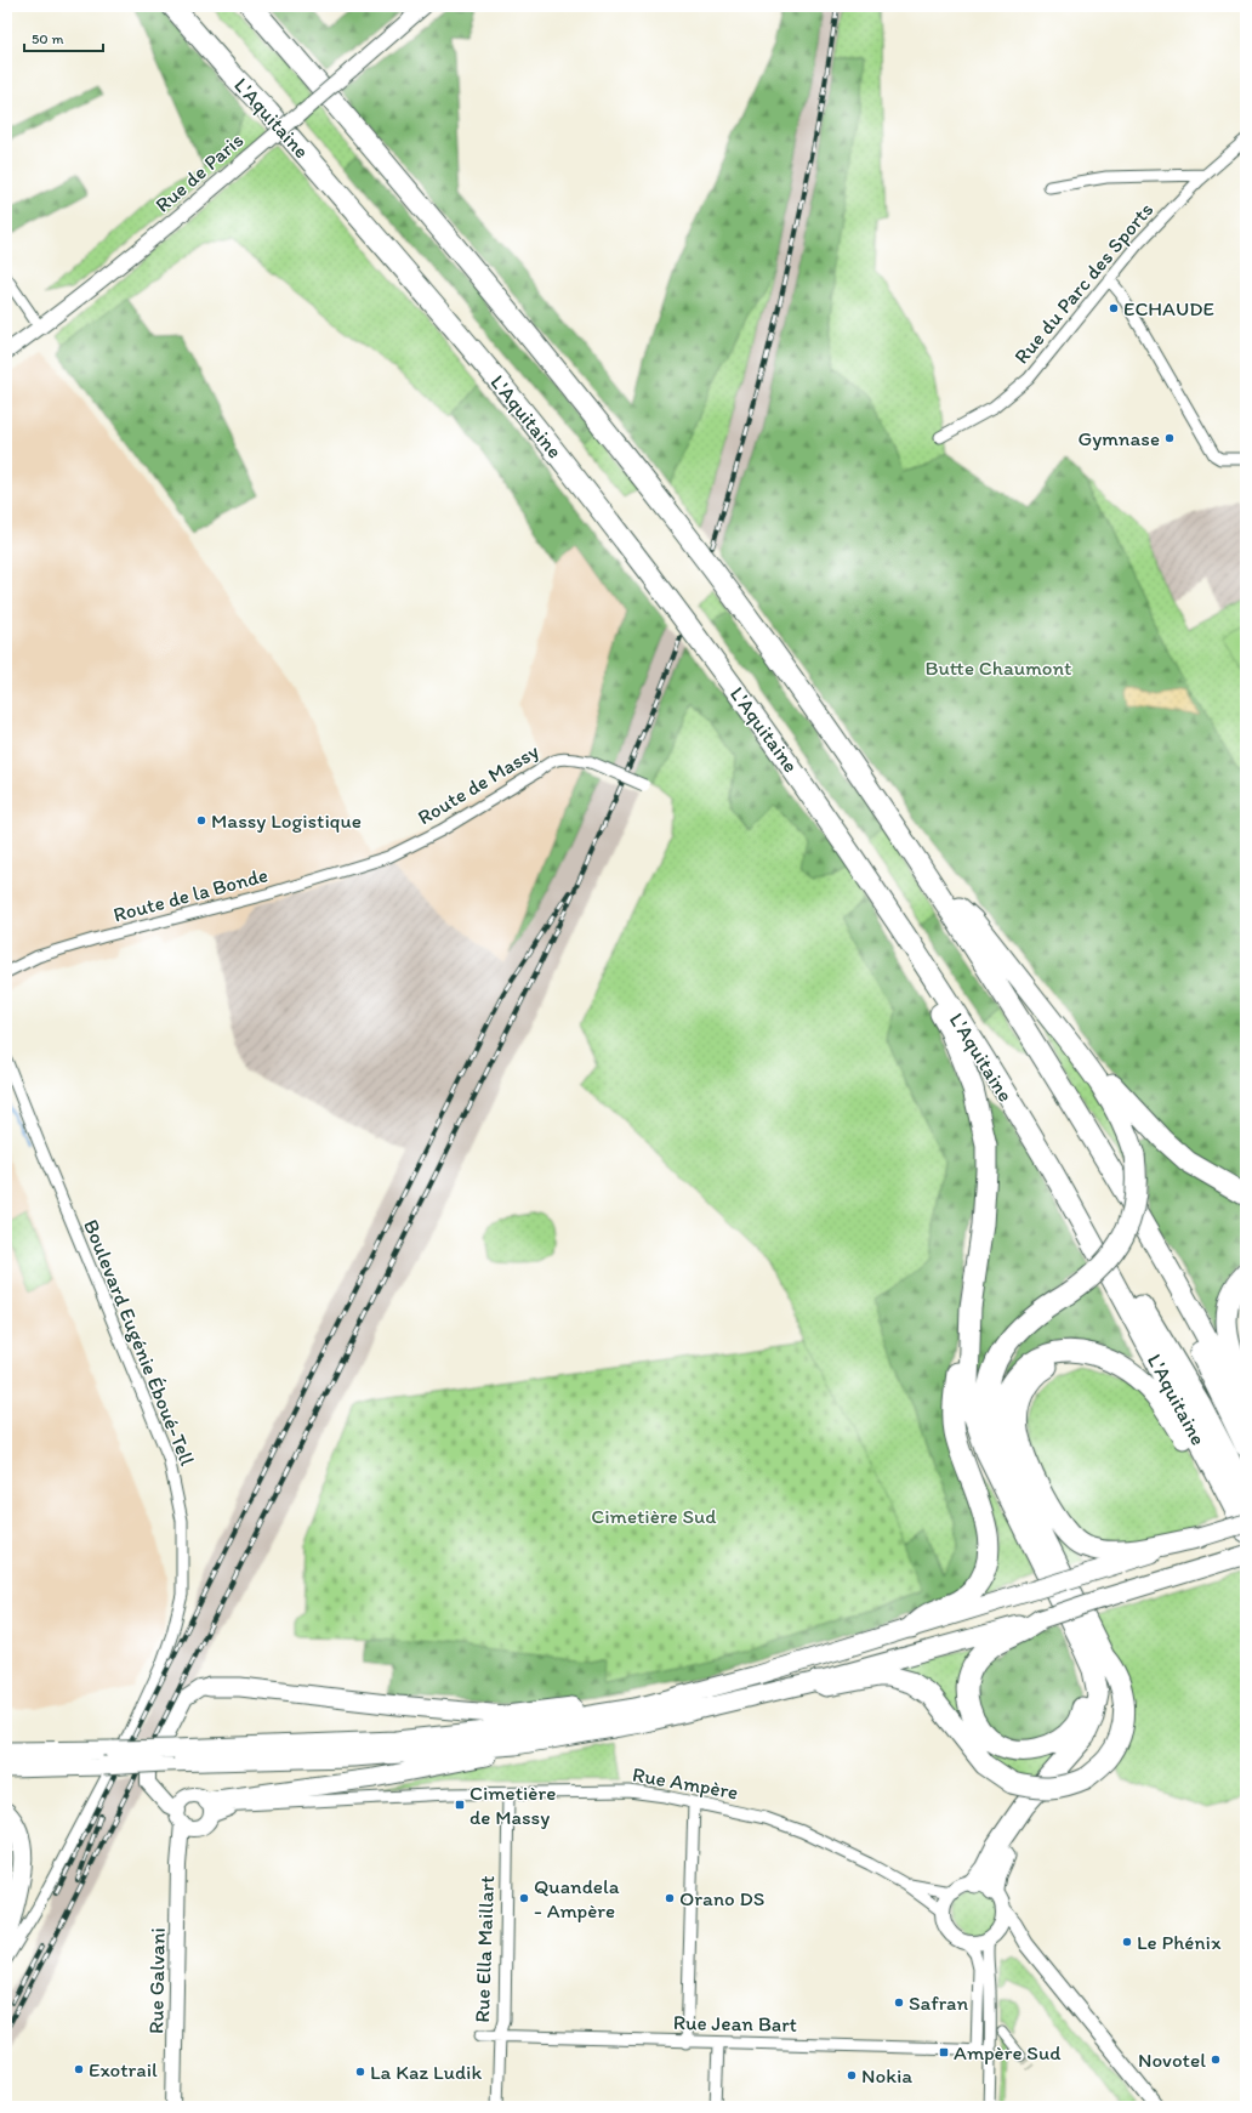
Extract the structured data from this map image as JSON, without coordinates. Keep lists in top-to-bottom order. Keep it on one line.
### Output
{"streets":{"highway":["L'Aquitaine"],"street":["Rue de Paris","Rue du Parc des Sports","Route de Massy","Route de la Bonde","Boulevard Eugénie Éboué-Tell","Rue Ampère","Rue Ella Maillart","Rue Galvani","Rue Jean Bart"]},"crossings":[["Route de Massy","Route de la Bonde"],["Rue Ampère","Rue Ella Maillart"],["Rue Ampère","Rue Galvani"],["Rue Ella Maillart","Rue Jean Bart"]],"parks":["Butte Chaumont","Cimetière Sud"],"places":{"other":["ECHAUDE","Gymnase","Massy Logistique","Quandela - Ampère","Orano DS","Le Phénix","Safran","Novotel","Exotrail","La Kaz Ludik","Nokia"],"transit":["Cimetière de Massy","Ampère Sud"]},"scale_bar":"50 m"}
